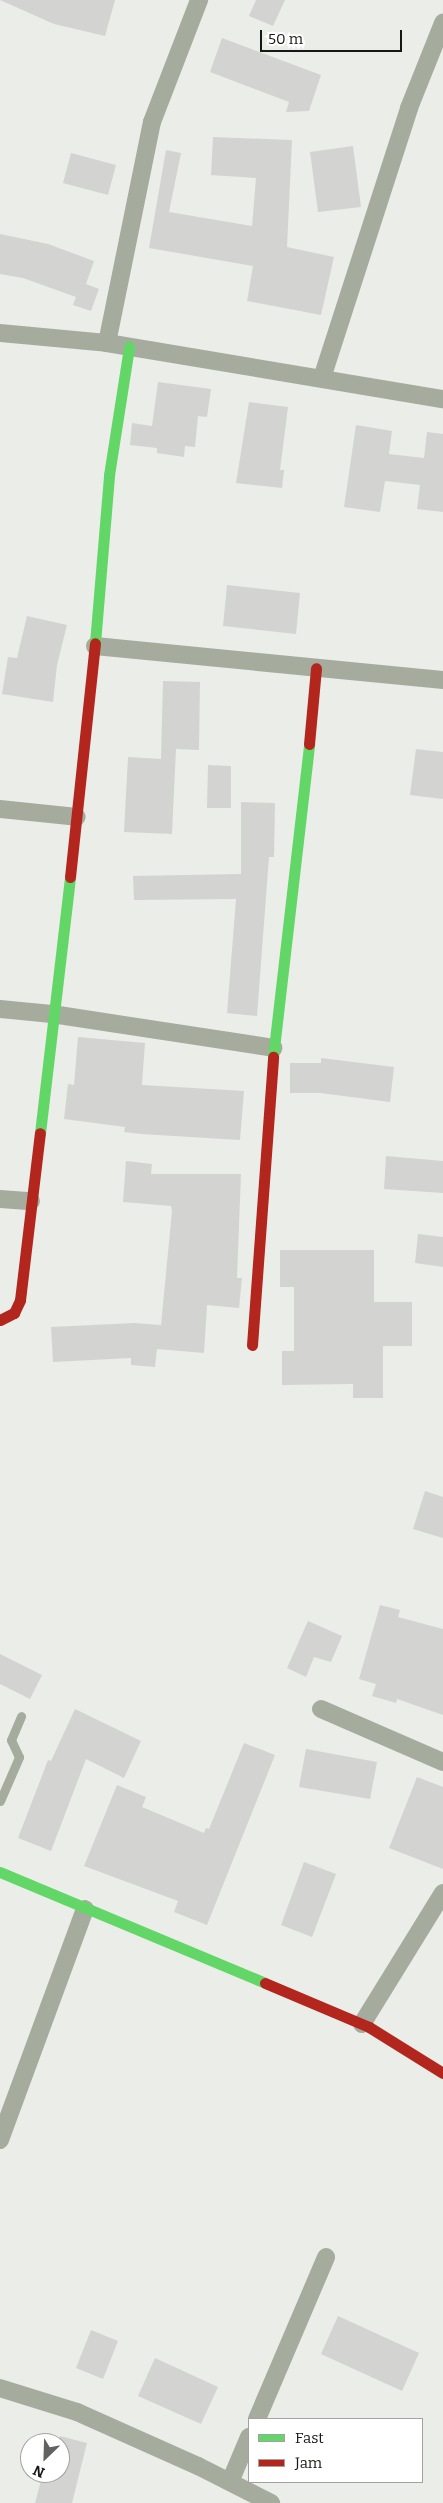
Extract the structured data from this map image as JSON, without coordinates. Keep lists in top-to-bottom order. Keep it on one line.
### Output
{"legend":["Fast","Jam"],"scale_bar":"50 m","north":"bottom left"}
